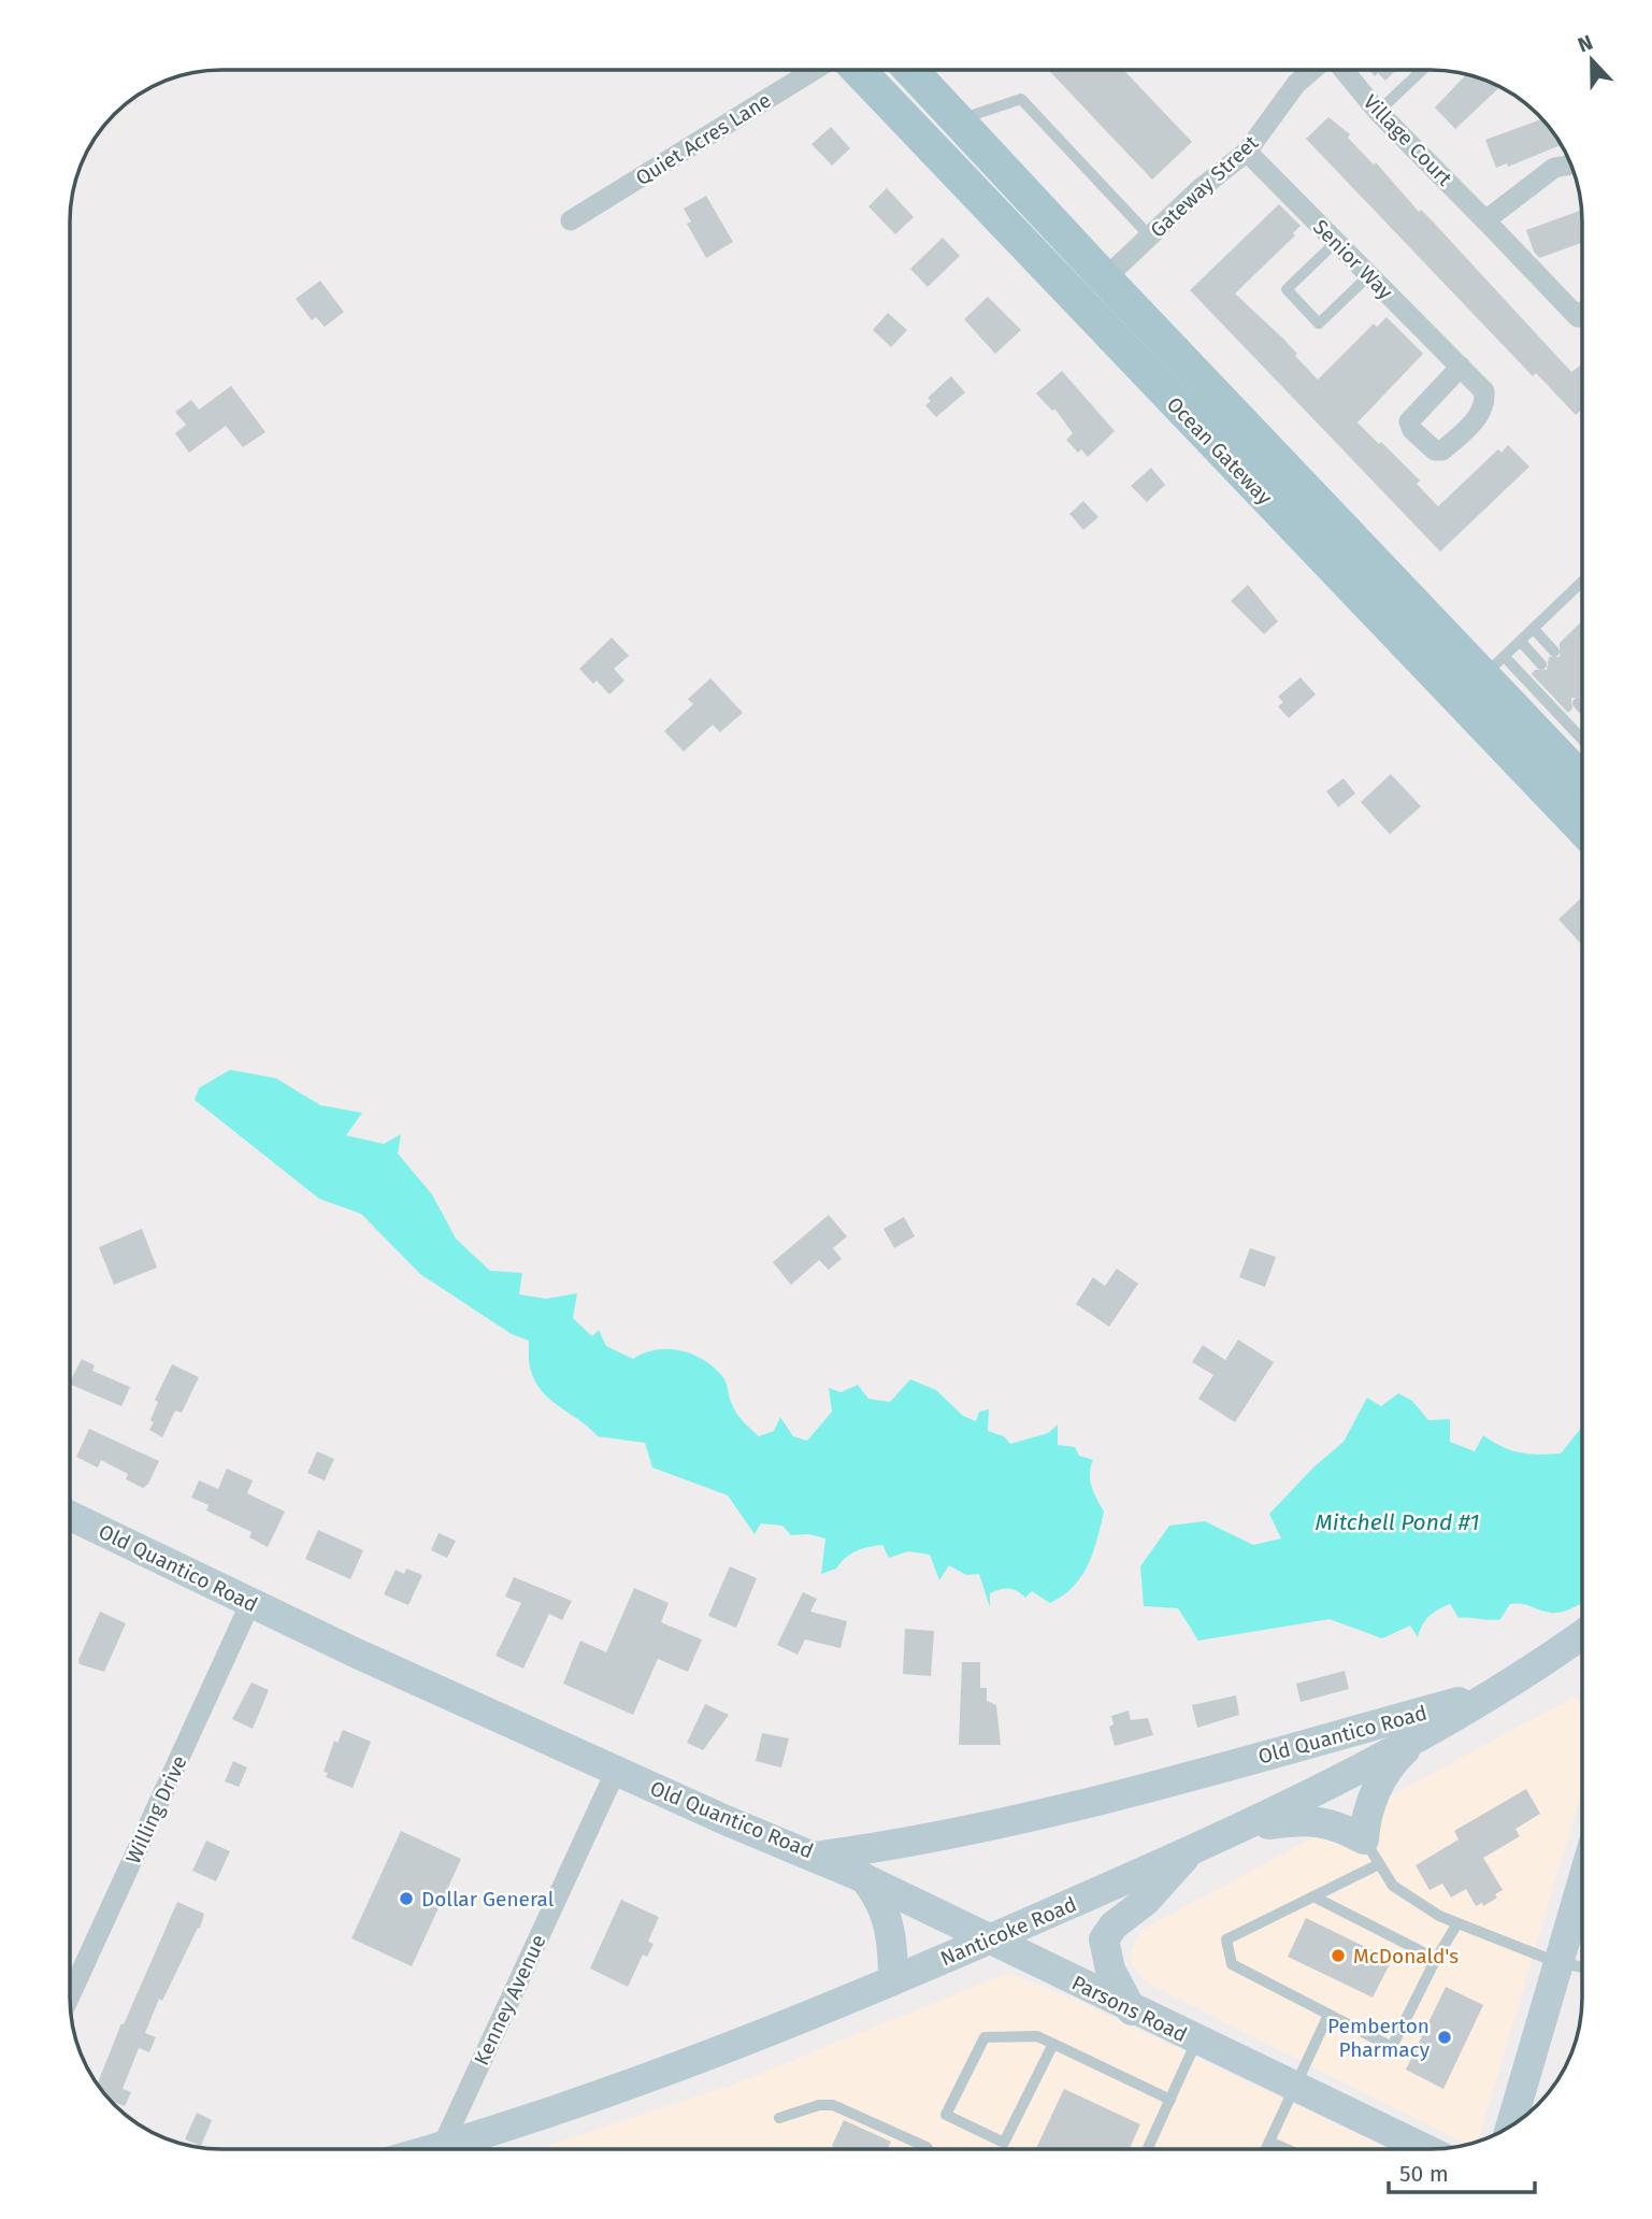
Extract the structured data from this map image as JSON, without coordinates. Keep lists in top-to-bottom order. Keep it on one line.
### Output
{"streets":{"main road":["Ocean Gateway"],"street":["Quiet Acres Lane","Village Court","Gateway Street","Senior Way","Old Quantico Road","Willing Drive","Nanticoke Road","Kenney Avenue","Parsons Road"]},"crossings":[["Gateway Street","Senior Way"],["Gateway Street","Ocean Gateway"],["Old Quantico Road","Willing Drive"],["Old Quantico Road","Nanticoke Road"],["Old Quantico Road","Kenney Avenue"],["Old Quantico Road","Parsons Road"],["Nanticoke Road","Kenney Avenue"],["Nanticoke Road","Parsons Road"]],"water":["Mitchell Pond #1"],"places":["Dollar General","McDonald's","Pemberton Pharmacy"],"scale_bar":"50 m","north":"top"}
